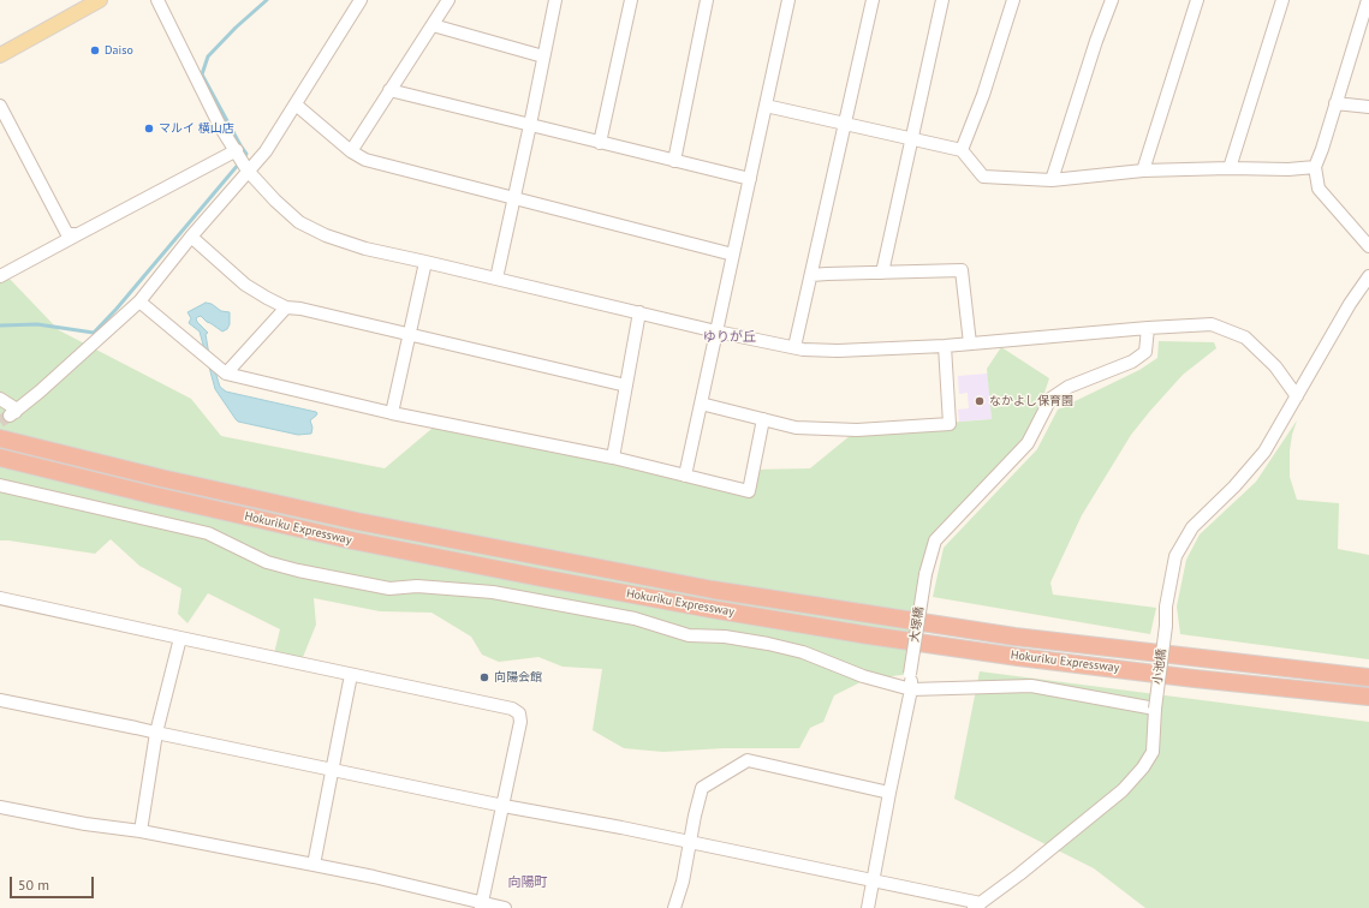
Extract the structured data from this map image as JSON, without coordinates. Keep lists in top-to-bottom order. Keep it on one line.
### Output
{"streets":{"highway":["Hokuriku Expressway"],"street":["大塚橋","小池橋"]},"districts":["ゆりが丘","向陽町"],"places":["Daiso","マルイ 横山店","なかよし保育園","向陽会館"],"scale_bar":"50 m"}
